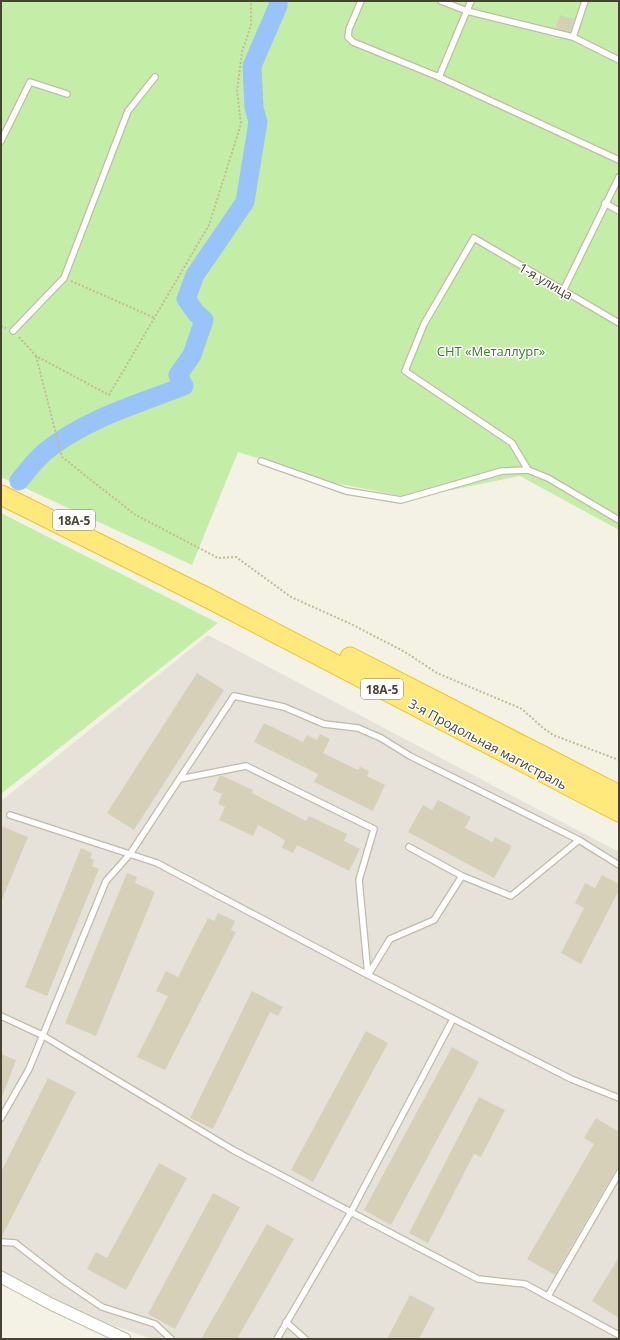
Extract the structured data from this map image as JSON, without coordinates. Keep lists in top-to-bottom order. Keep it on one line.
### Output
{"streets":{"highway":["18А-5","3-я Продольная магистраль"],"lane":["1-я улица"]},"crossings":[["18А-5","3-я Продольная магистраль"]],"parks":["СНТ «Металлург»"]}
